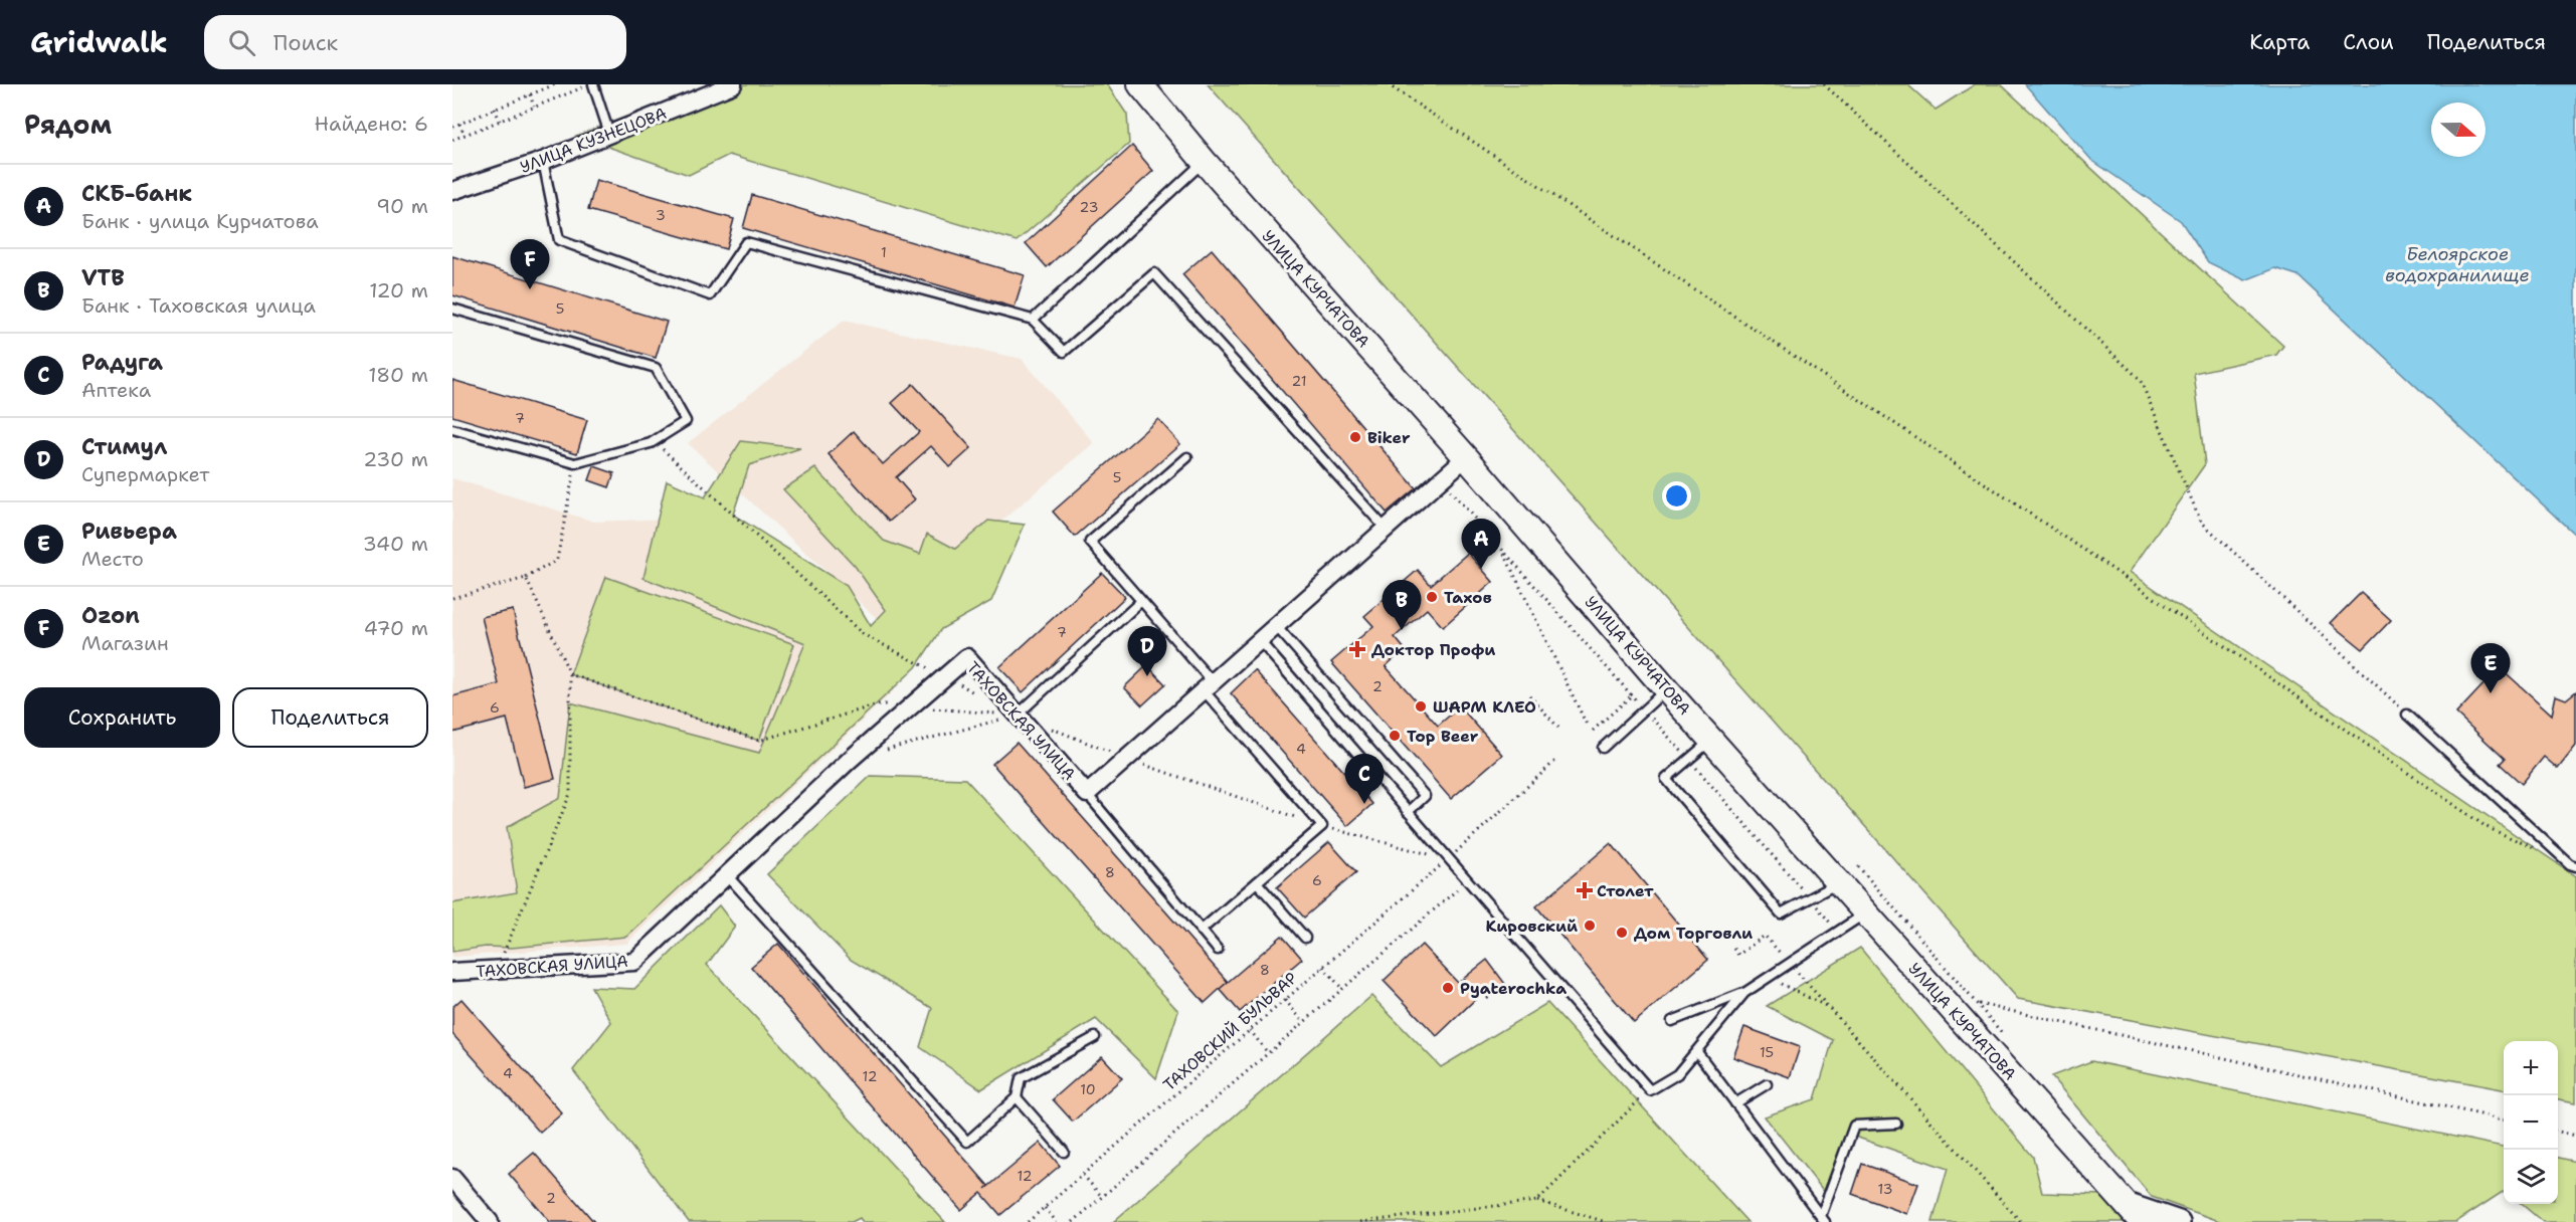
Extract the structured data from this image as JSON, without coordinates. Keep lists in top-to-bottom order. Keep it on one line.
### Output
{"streets":{"main road":["УЛИЦА КУРЧАТОВА"],"street":["УЛИЦА КУЗНЕЦОВА","ТАХОВСКАЯ УЛИЦА"],"path":["ТАХОВСКИЙ БУЛЬВАР"]},"crossings":[["УЛИЦА КУРЧАТОВА","ТАХОВСКАЯ УЛИЦА"]],"water":["Белоярское водохранилище"],"places":{"other":["Biker","Тахов","ШАРМ КЛЕО","Top Beer","Кировский","Дом Торговли","Pyaterochka"],"health":["Доктор Профи","Столет"]},"house_numbers":["23","3","1","5","21","7","5","7","2","6","4","8","6","8","15","4","12","10","12","13","2"],"north":"right","page":{"header":"Gridwalk","search":"Поиск","nav":["Карта","Слои","Поделиться"],"heading":["Рядом","Найдено: 6"],"list":[{"mark":"A","name":"СКБ-банк","note":"Банк · улица Курчатова","value":"90 m"},{"mark":"B","name":"VTB","note":"Банк · Таховская улица","value":"120 m"},{"mark":"C","name":"Радуга","note":"Аптека","value":"180 m"},{"mark":"D","name":"Стимул","note":"Супермаркет","value":"230 m"},{"mark":"E","name":"Ривьера","note":"Место","value":"340 m"},{"mark":"F","name":"Ozon","note":"Магазин","value":"470 m"}],"pins":["F","A","B","D","E","C"],"buttons":["Сохранить","Поделиться"],"map_buttons":["+","−"]}}
